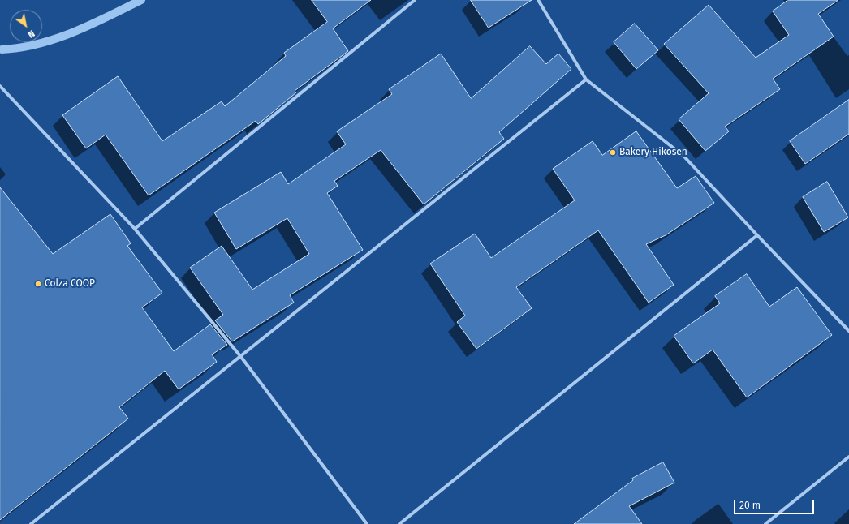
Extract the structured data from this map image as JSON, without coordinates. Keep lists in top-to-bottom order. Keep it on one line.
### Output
{"places":["Bakery Hikosen","Colza COOP"],"scale_bar":"20 m","north":"bottom right"}
